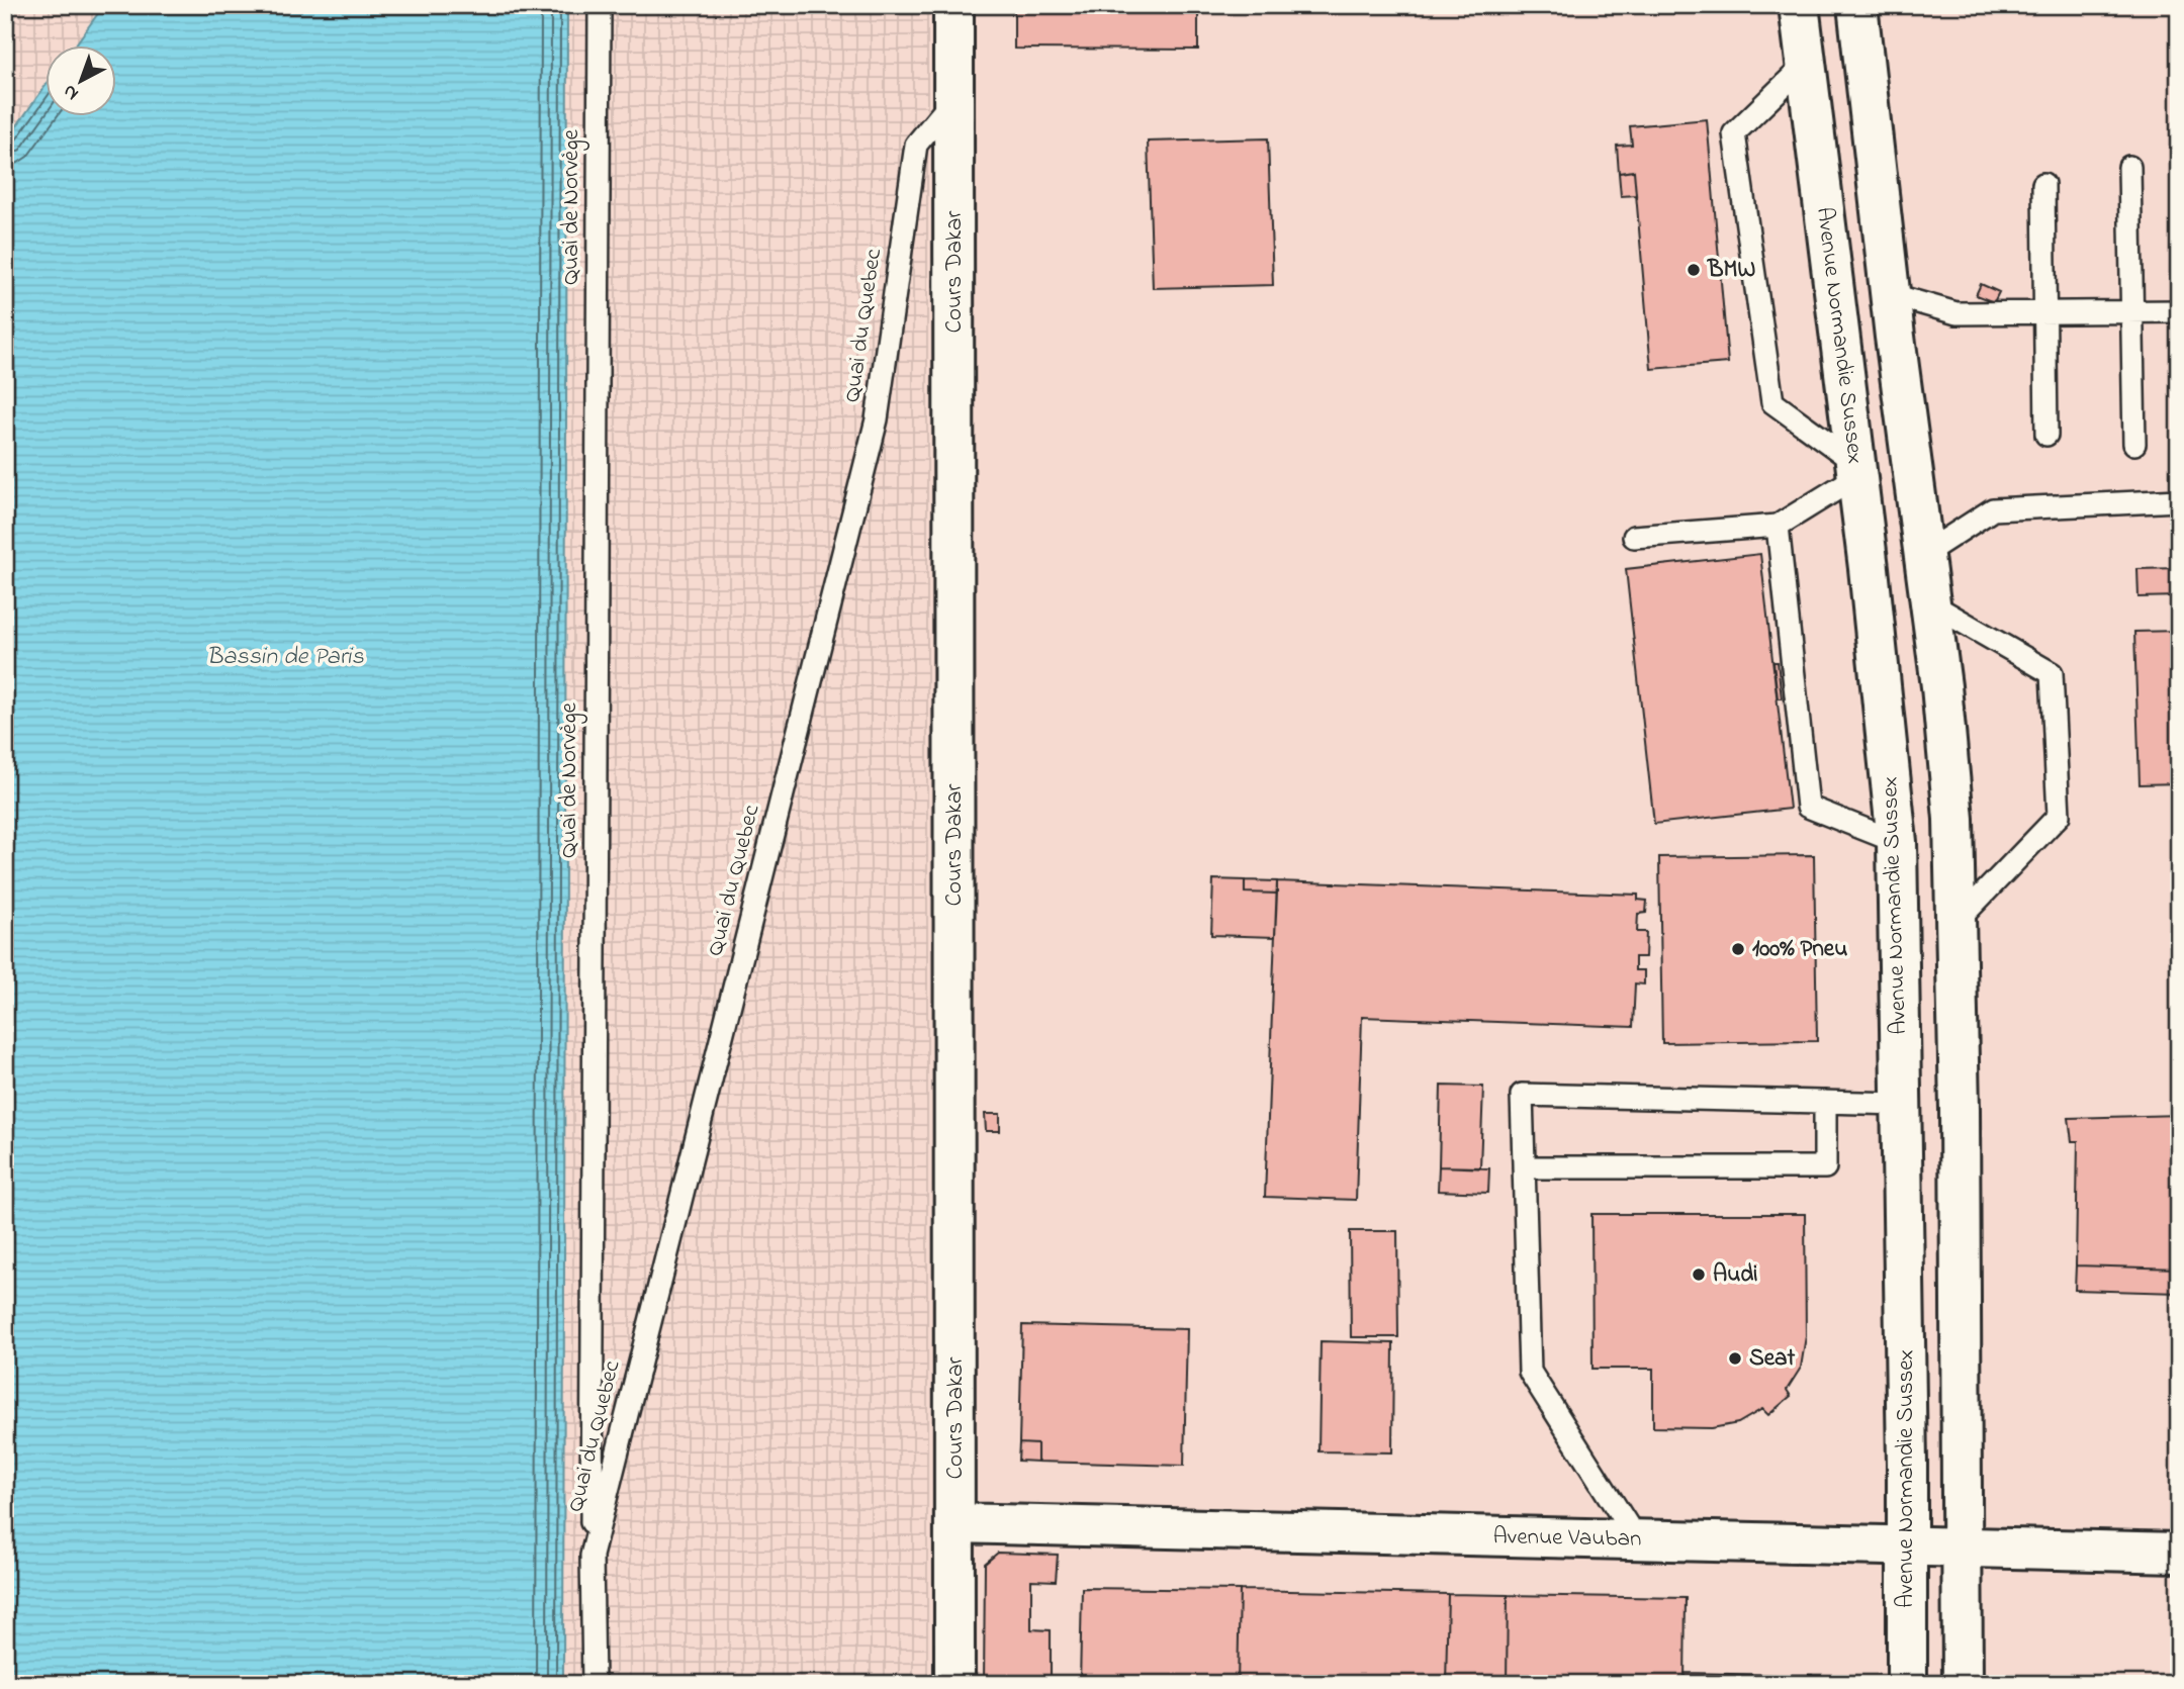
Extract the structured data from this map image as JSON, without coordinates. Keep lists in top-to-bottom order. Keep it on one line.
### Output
{"streets":{"main road":["Cours Dakar","Avenue Normandie Sussex","Avenue Vauban"],"lane":["Quai de Norvège","Quai du Quebec"]},"crossings":[["Quai de Norvège","Quai du Quebec"],["Cours Dakar","Quai du Quebec"],["Cours Dakar","Avenue Vauban"],["Avenue Normandie Sussex","Avenue Vauban"]],"water":["Bassin de Paris"],"places":["BMW","100% Pneu","Audi","Seat"],"north":"bottom left"}
